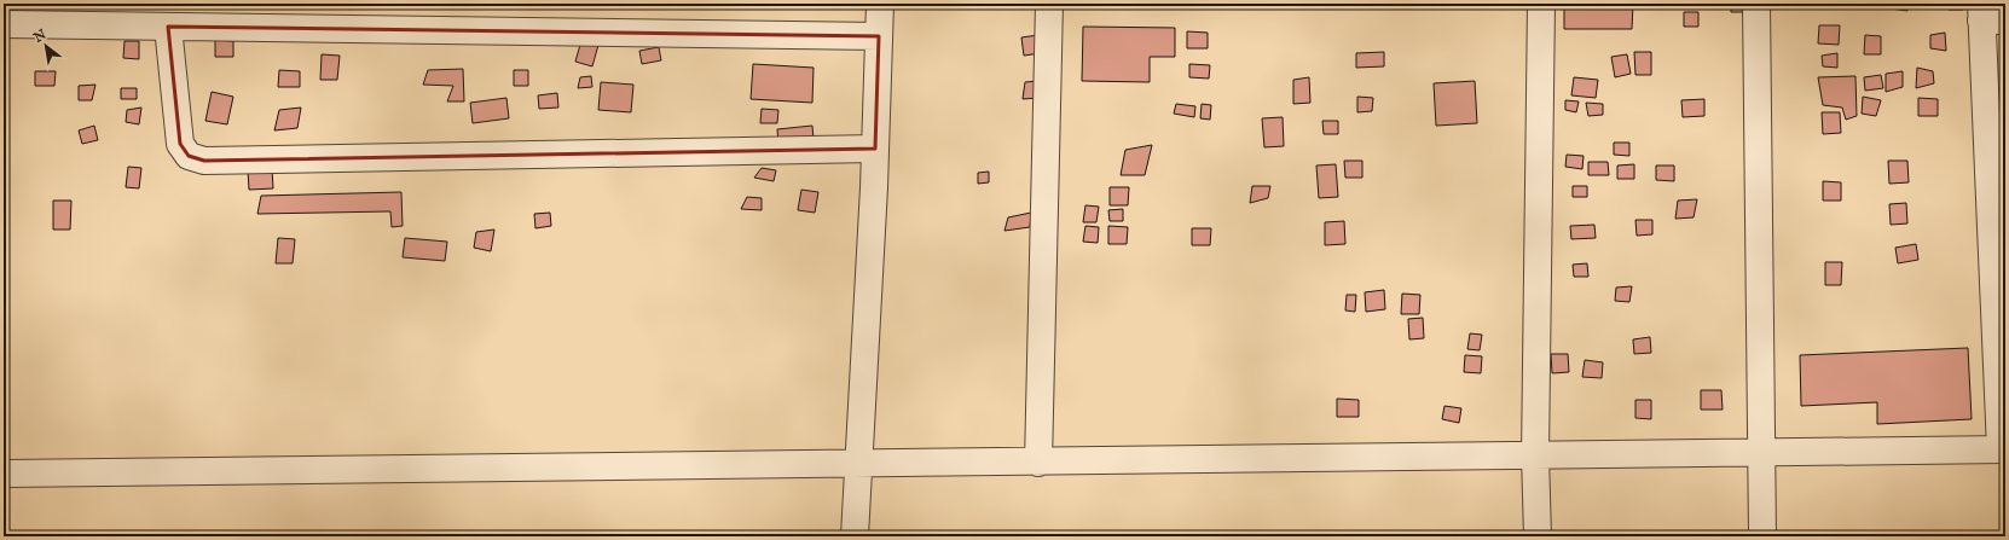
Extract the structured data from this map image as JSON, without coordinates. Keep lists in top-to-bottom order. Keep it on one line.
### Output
{"north":"top left"}
